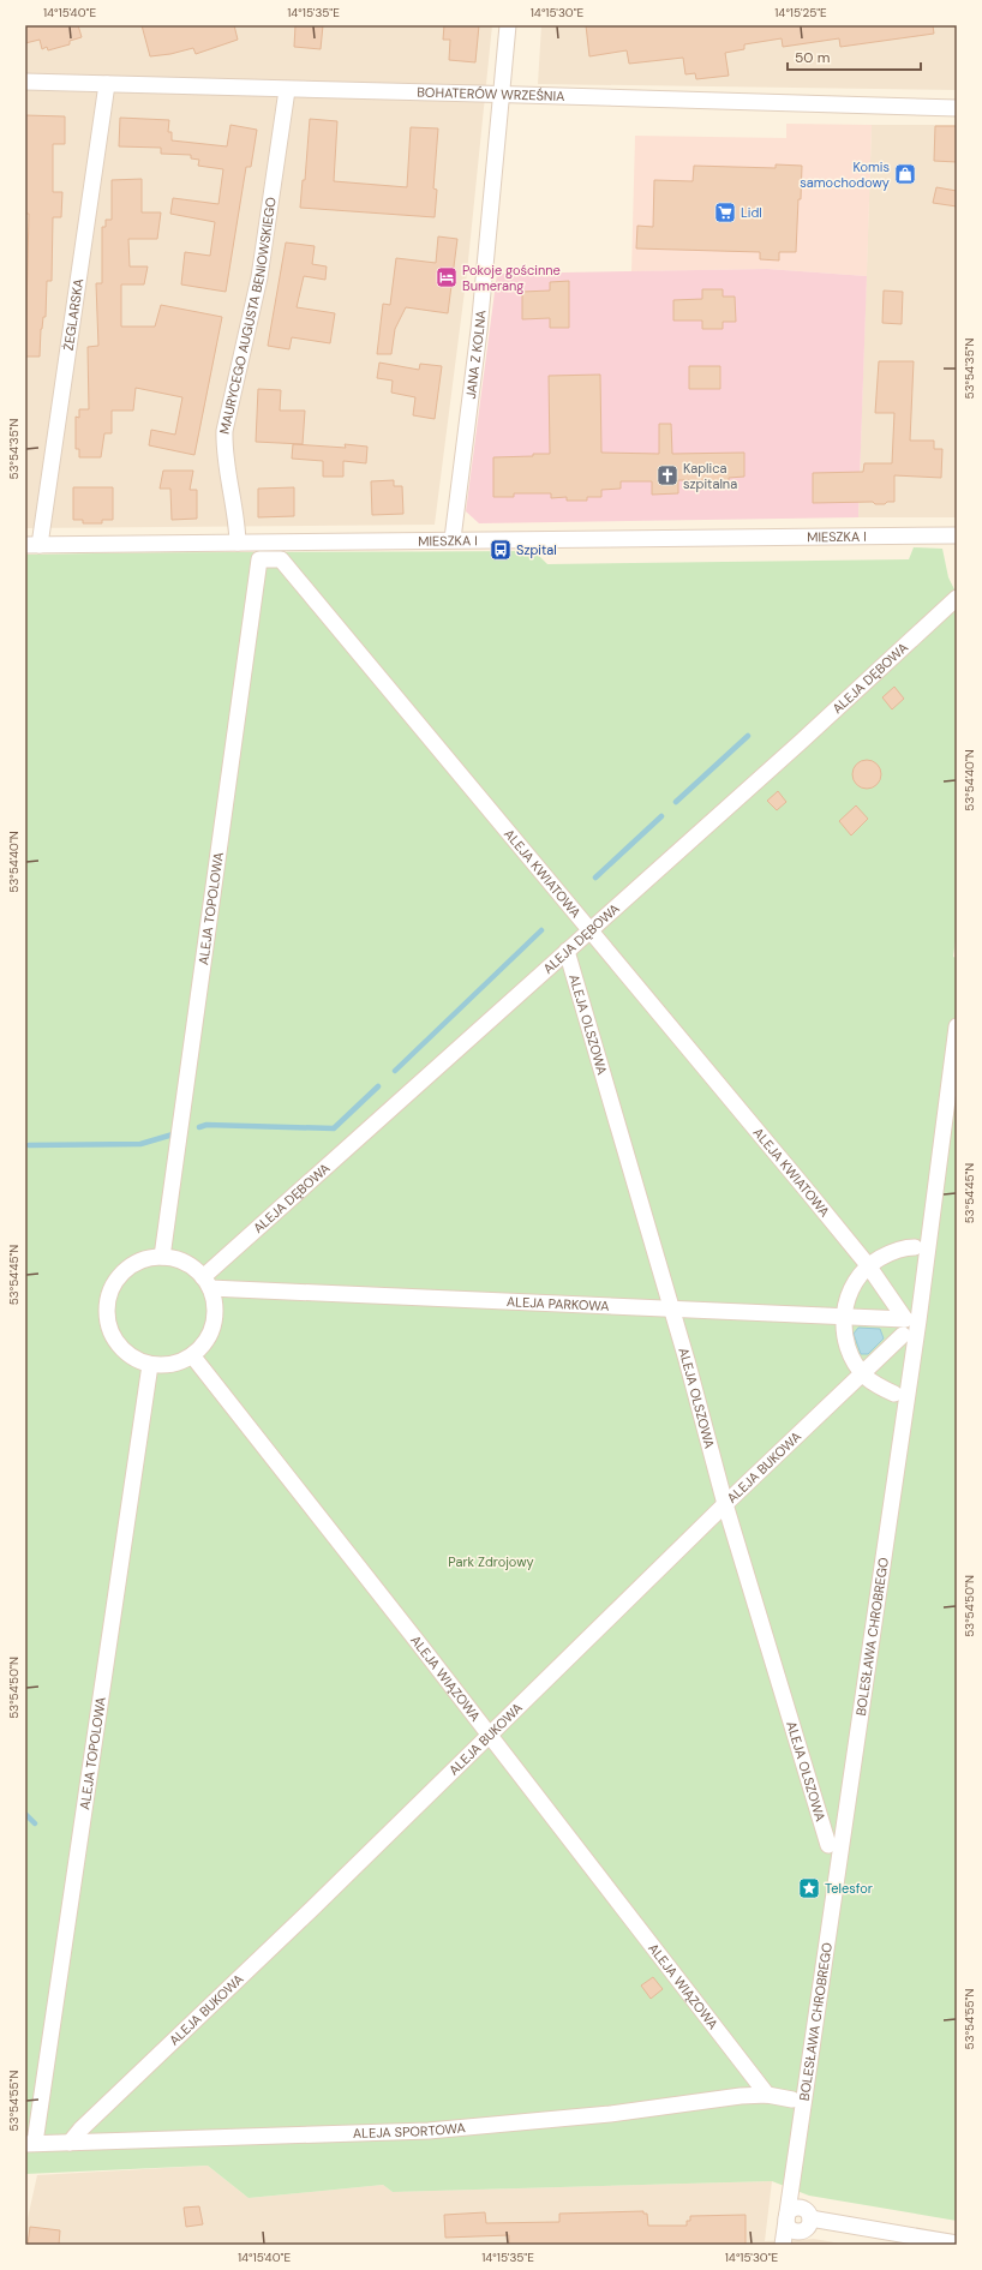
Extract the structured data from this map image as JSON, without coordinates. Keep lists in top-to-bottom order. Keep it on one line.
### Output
{"streets":{"street":["BOHATERÓW WRZEŚNIA","ŻEGLARSKA","MAURYCEGO AUGUSTA BENIOWSKIEGO","JANA Z KOLNA","MIESZKA I","ALEJA DĘBOWA","ALEJA KWIATOWA","ALEJA TOPOLOWA","ALEJA OLSZOWA","ALEJA PARKOWA","ALEJA BUKOWA","BOLESŁAWA CHROBREGO","ALEJA WIĄZOWA","ALEJA SPORTOWA"]},"crossings":[["BOHATERÓW WRZEŚNIA","ŻEGLARSKA"],["BOHATERÓW WRZEŚNIA","MAURYCEGO AUGUSTA BENIOWSKIEGO"],["BOHATERÓW WRZEŚNIA","JANA Z KOLNA"],["ŻEGLARSKA","MIESZKA I"],["MAURYCEGO AUGUSTA BENIOWSKIEGO","MIESZKA I"],["JANA Z KOLNA","MIESZKA I"],["ALEJA DĘBOWA","ALEJA KWIATOWA"],["ALEJA DĘBOWA","ALEJA TOPOLOWA"],["ALEJA DĘBOWA","ALEJA OLSZOWA"],["ALEJA DĘBOWA","ALEJA PARKOWA"],["ALEJA DĘBOWA","ALEJA WIĄZOWA"],["ALEJA KWIATOWA","ALEJA TOPOLOWA"],["ALEJA KWIATOWA","ALEJA PARKOWA"],["ALEJA TOPOLOWA","ALEJA PARKOWA"],["ALEJA TOPOLOWA","ALEJA WIĄZOWA"],["ALEJA TOPOLOWA","ALEJA SPORTOWA"],["ALEJA OLSZOWA","ALEJA PARKOWA"],["ALEJA OLSZOWA","ALEJA BUKOWA"],["ALEJA PARKOWA","ALEJA WIĄZOWA"],["ALEJA BUKOWA","ALEJA WIĄZOWA"],["ALEJA BUKOWA","ALEJA SPORTOWA"],["ALEJA WIĄZOWA","ALEJA SPORTOWA"]],"parks":["Park Zdrojowy"],"places":{"shop":["Komis samochodowy"],"supermarket":["Lidl"],"hotel":["Pokoje gościnne Bumerang"],"church":["Kaplica szpitalna"],"bus stop":["Szpital"],"place":["Telesfor"]},"scale_bar":"50 m","coordinates":["14°15'40\"E","14°15'35\"E","14°15'30\"E","14°15'25\"E","53°54'35\"N","53°54'40\"N","53°54'45\"N","53°54'50\"N","53°54'55\"N"]}
